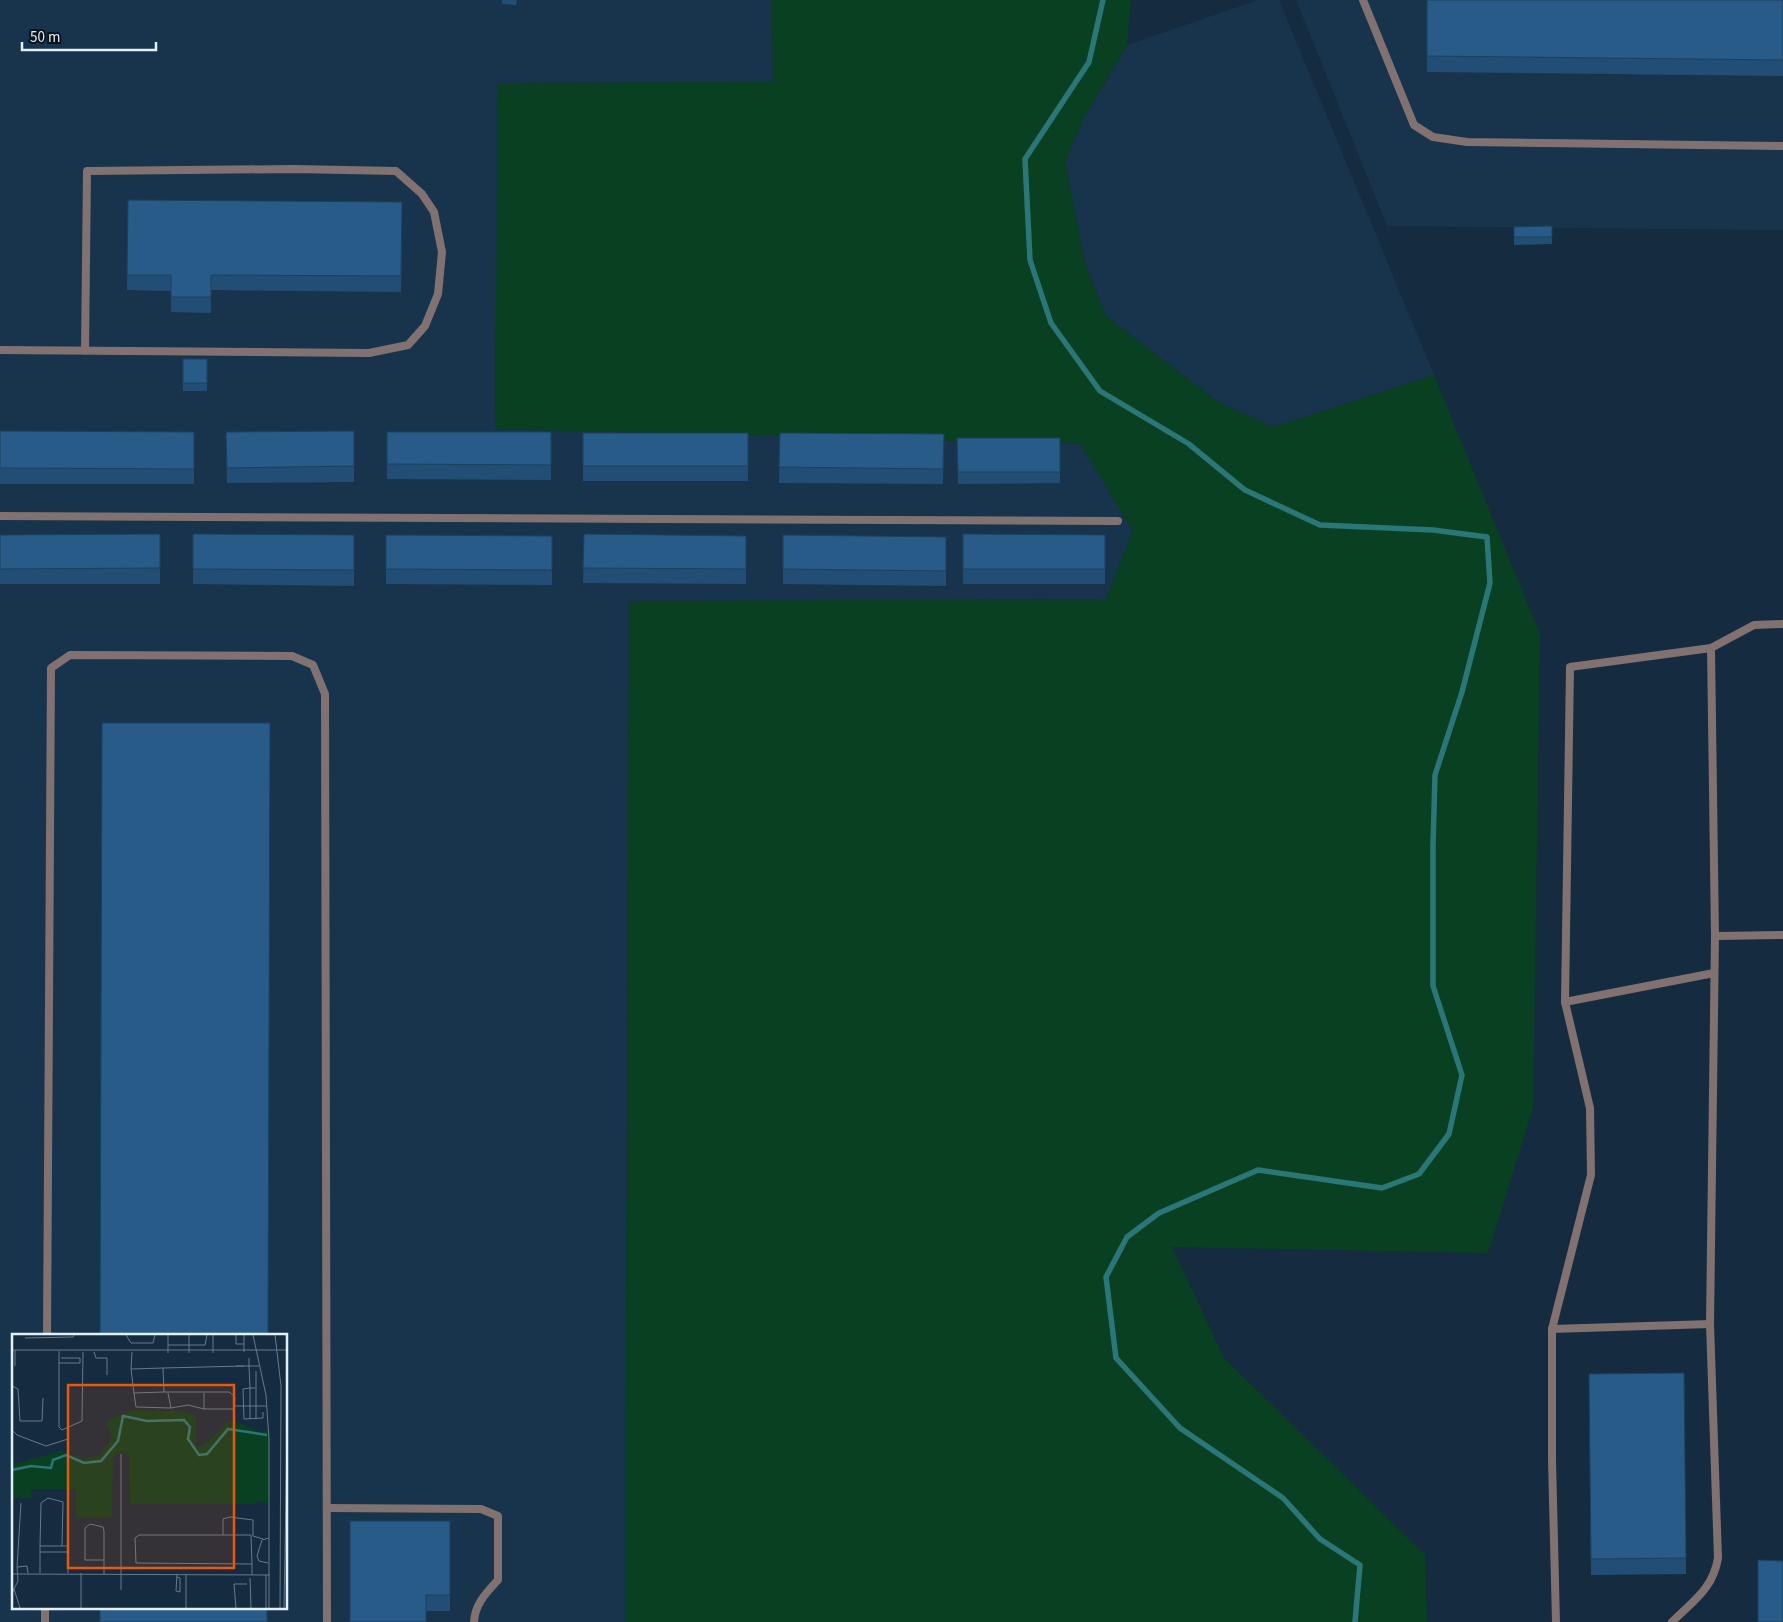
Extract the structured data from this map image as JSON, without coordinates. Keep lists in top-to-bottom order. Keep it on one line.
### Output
{"scale_bar":"50 m"}
